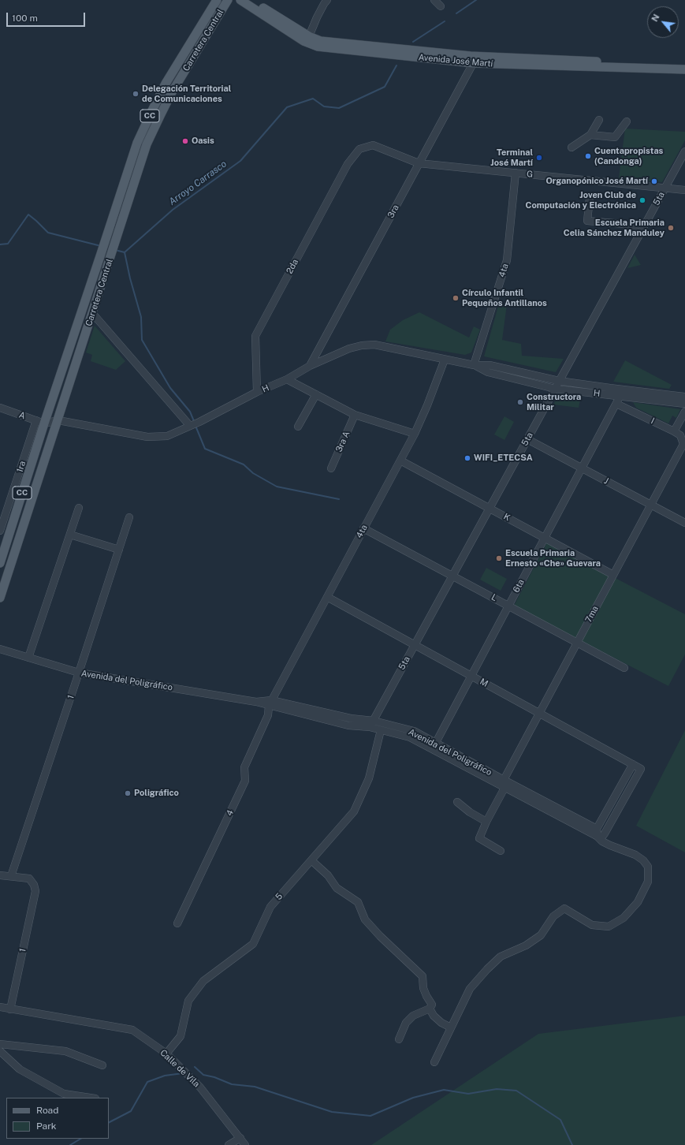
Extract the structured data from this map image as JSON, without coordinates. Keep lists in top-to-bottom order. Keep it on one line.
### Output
{"streets":{"main road":["Carretera Central","Avenida José Martí","CC"],"street":["G","5ta","3ra","2da","4ta","H","A","I","3ra A","1ra","J","K","6ta","L","7ma","Avenida del Poligráfico","M","1","4","5","Calle de Vila"]},"crossings":[["Carretera Central","H"],["Carretera Central","A"],["Carretera Central","1ra"],["Avenida José Martí","3ra"],["G","5ta"],["G","3ra"],["G","2da"],["G","4ta"],["5ta","H"],["5ta","J"],["5ta","K"],["5ta","L"],["5ta","Avenida del Poligráfico"],["5ta","M"],["3ra","H"],["2da","H"],["4ta","H"],["4ta","K"],["4ta","L"],["4ta","Avenida del Poligráfico"],["4ta","M"],["4ta","4"],["H","6ta"],["A","1ra"],["I","6ta"],["I","7ma"],["J","6ta"],["J","7ma"],["K","6ta"],["K","7ma"],["6ta","L"],["6ta","Avenida del Poligráfico"],["6ta","M"],["L","7ma"],["7ma","Avenida del Poligráfico"],["7ma","M"],["Avenida del Poligráfico","M"],["Avenida del Poligráfico","1"],["Avenida del Poligráfico","4"],["Avenida del Poligráfico","5"],["1","Calle de Vila"],["5","Calle de Vila"]],"water":["Arroyo Carrasco"],"places":["Delegación Territorial de Comunicaciones","Oasis","Cuentapropistas (Candonga)","Terminal José Martí","Organopónico José Martí","Joven Club de Computación y Electrónica","Escuela Primaria Celia Sánchez Manduley","Círculo Infantil Pequeños Antillanos","Constructora Militar","WIFI_ETECSA","Escuela Primaria Ernesto «Che» Guevara","Poligráfico"],"legend":["Road","Park"],"scale_bar":"100 m","north":"top left"}
